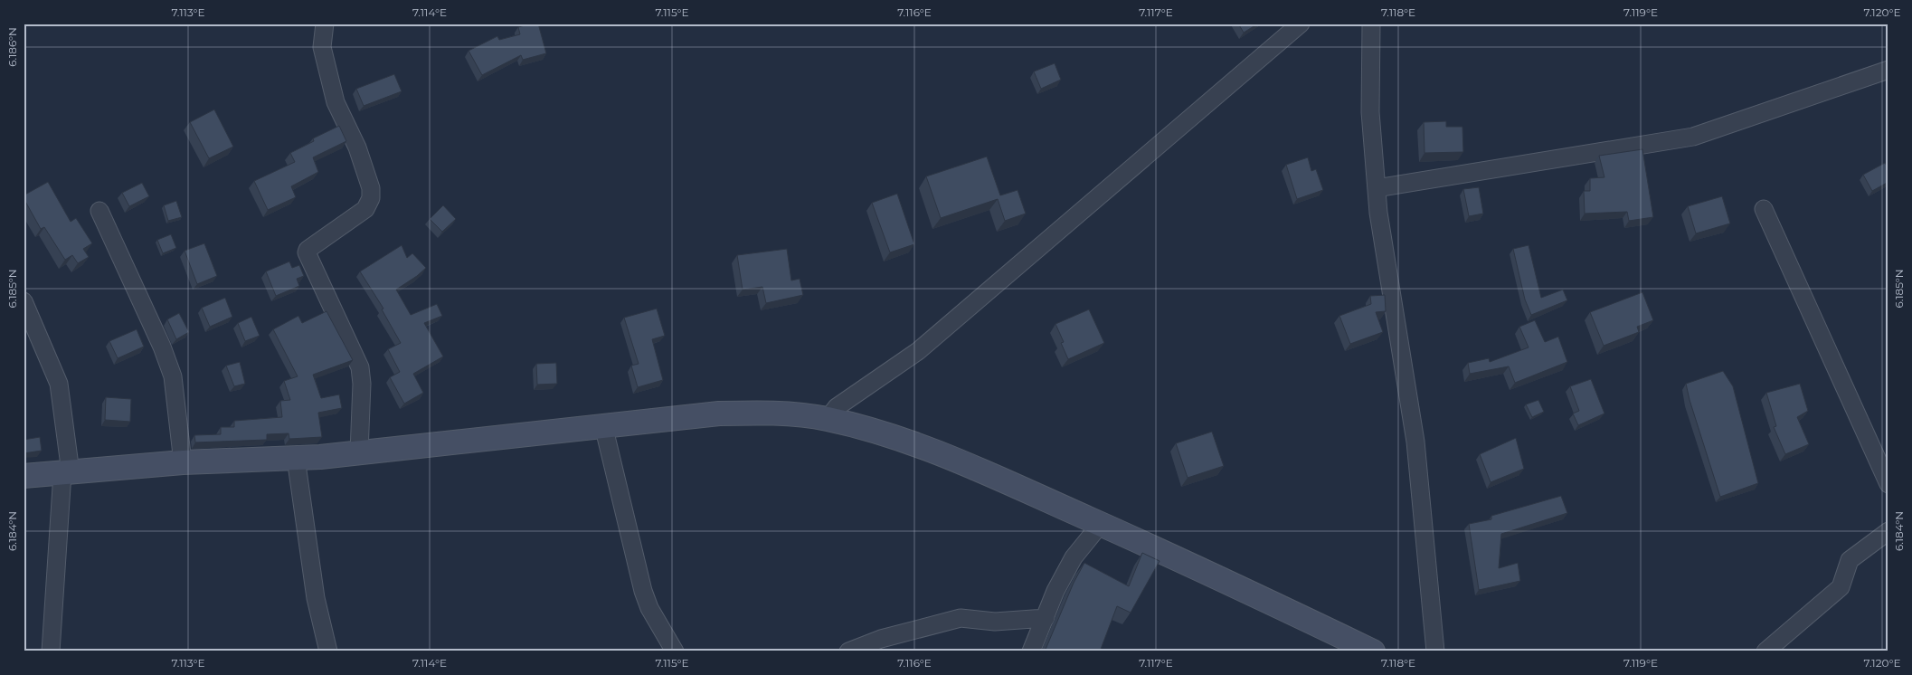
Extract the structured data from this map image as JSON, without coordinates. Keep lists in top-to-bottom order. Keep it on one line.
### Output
{"coordinates":["7.113°E","7.114°E","7.115°E","7.116°E","7.117°E","7.118°E","7.119°E","7.120°E","6.186°N","6.185°N","6.184°N"]}
